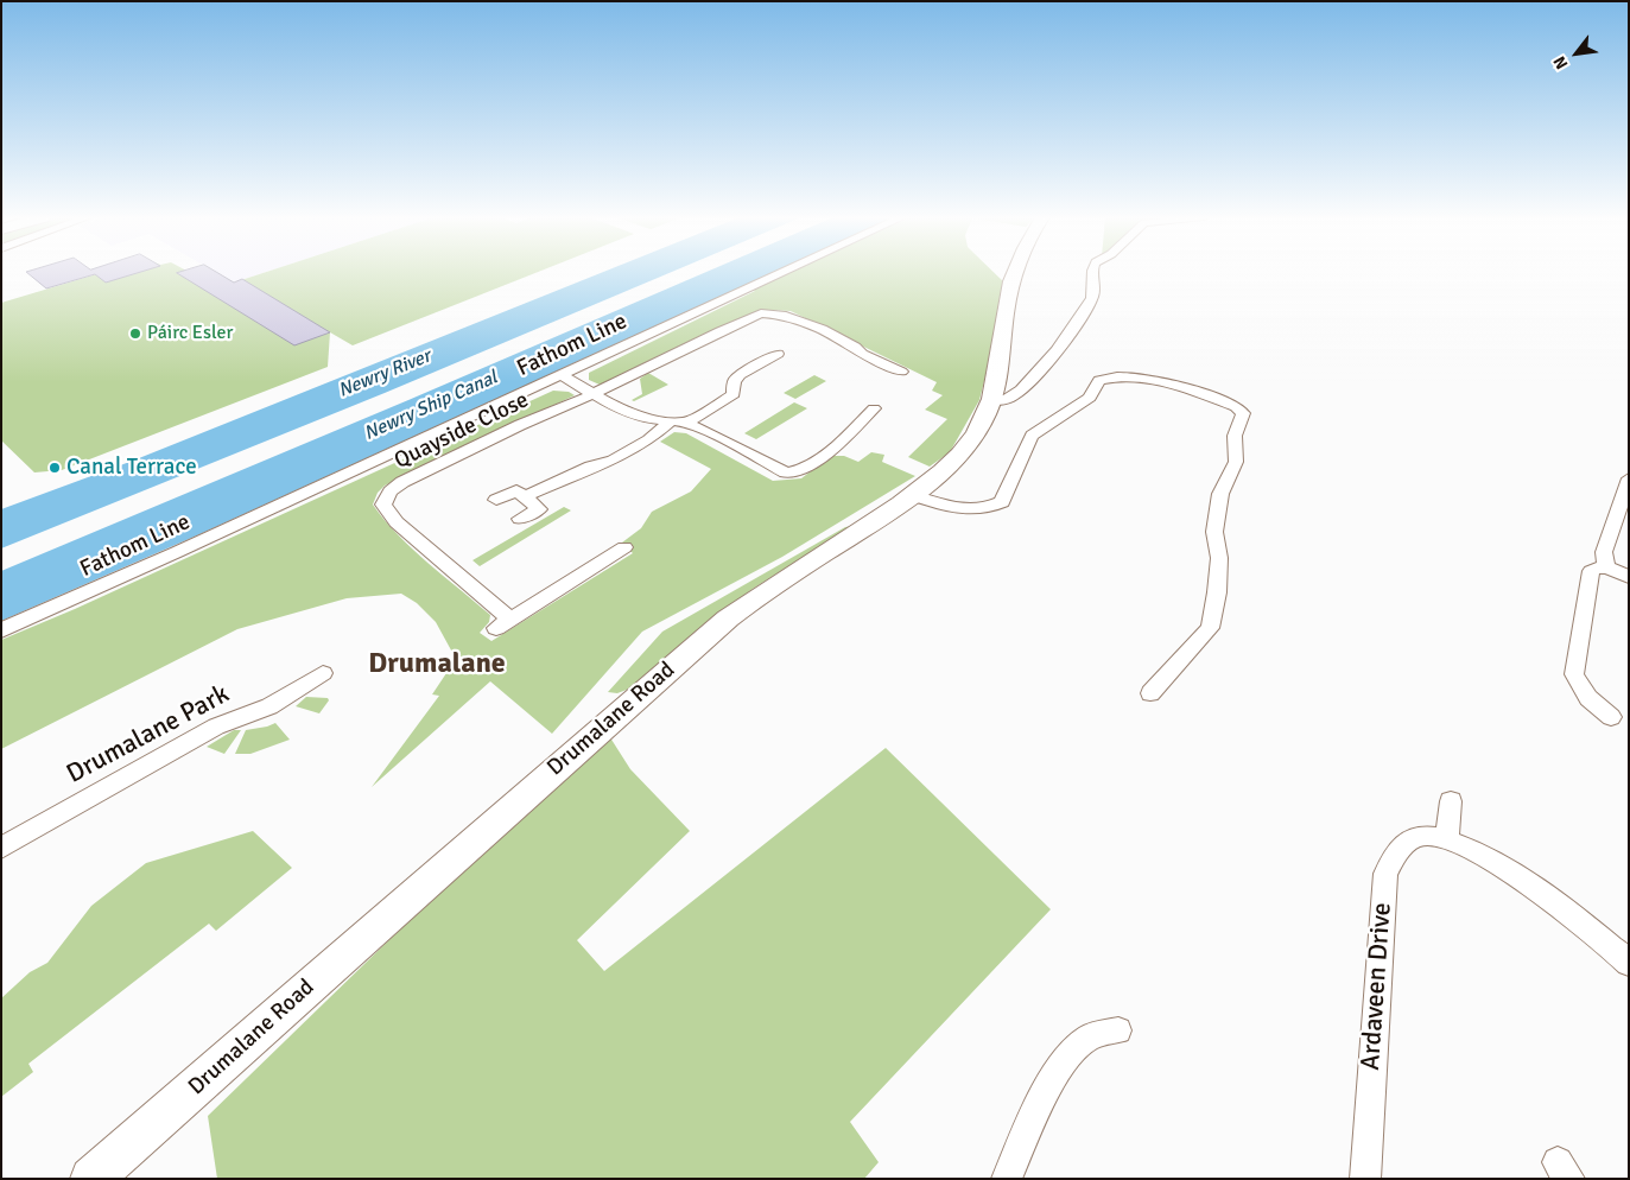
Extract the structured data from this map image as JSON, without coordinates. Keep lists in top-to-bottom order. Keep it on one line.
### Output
{"streets":{"main road":["Drumalane Road"],"street":["Fathom Line","Quayside Close","Drumalane Park","Ardaveen Drive"]},"districts":["Drumalane"],"water":["Newry River","Newry Ship Canal"],"places":["Páirc Esler","Canal Terrace"],"north":"bottom left"}
